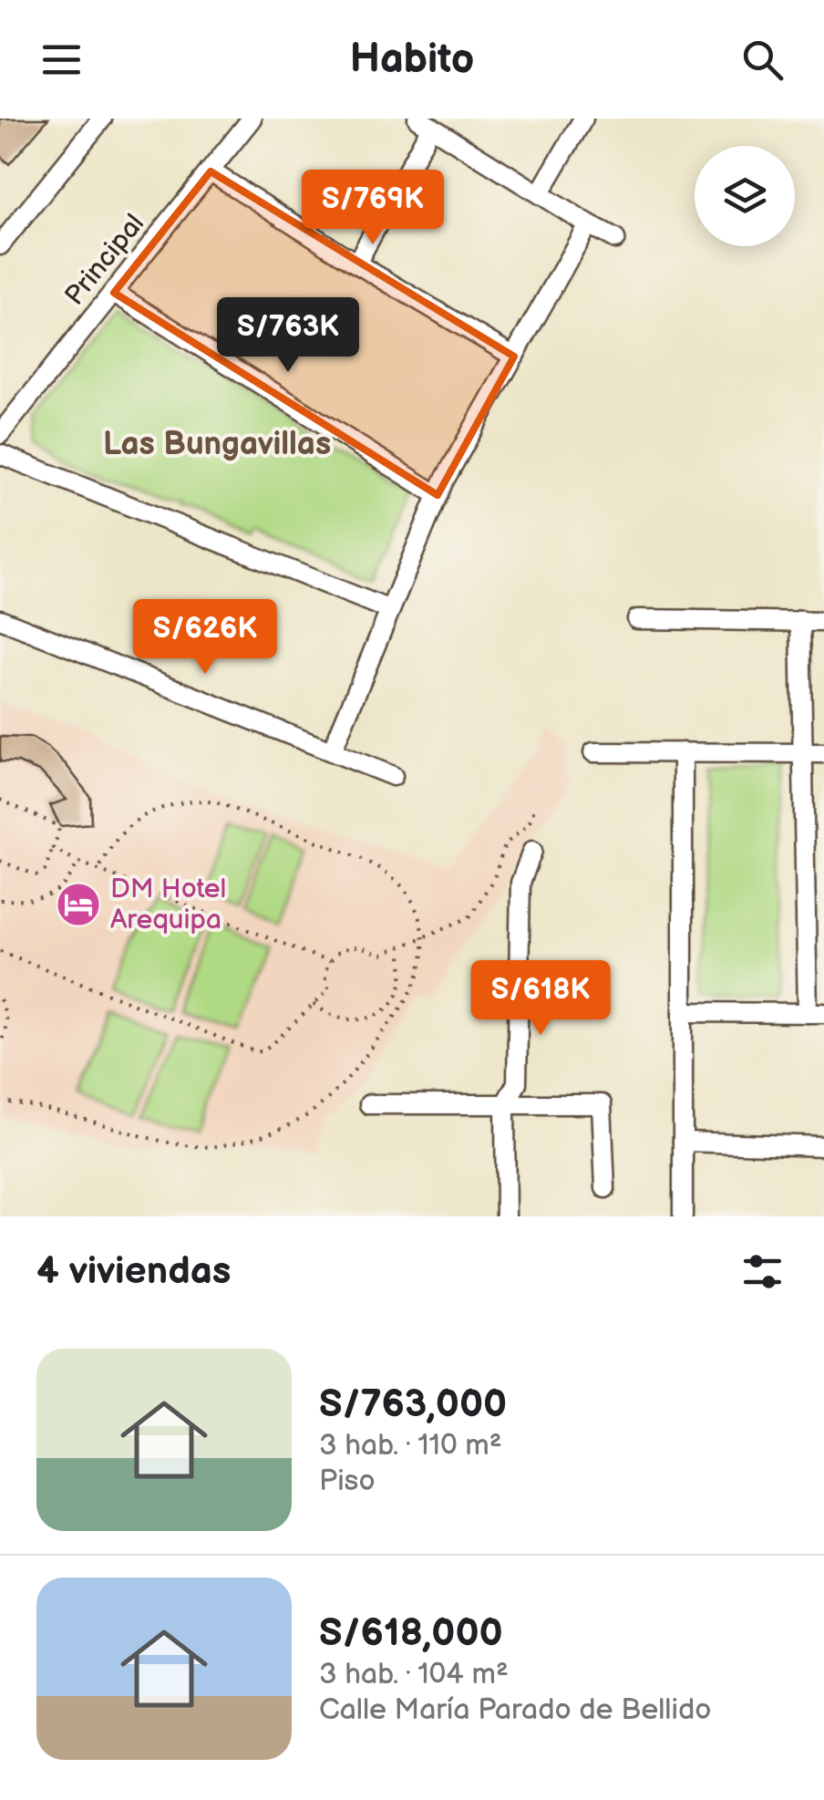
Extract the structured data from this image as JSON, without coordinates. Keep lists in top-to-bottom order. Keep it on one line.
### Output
{"streets":{"street":["Principal"]},"districts":["Las Bungavillas"],"places":{"hotel":["DM Hotel Arequipa"]},"page":{"header":"Habito","price":["S/769K","S/763K","S/626K","S/618K"],"heading":"4 viviendas","list":[{"name":"S/763,000","note":"3 hab. · 110 m² · Piso"},{"name":"S/618,000","note":"3 hab. · 104 m² · Calle María Parado de Bellido"}]}}
